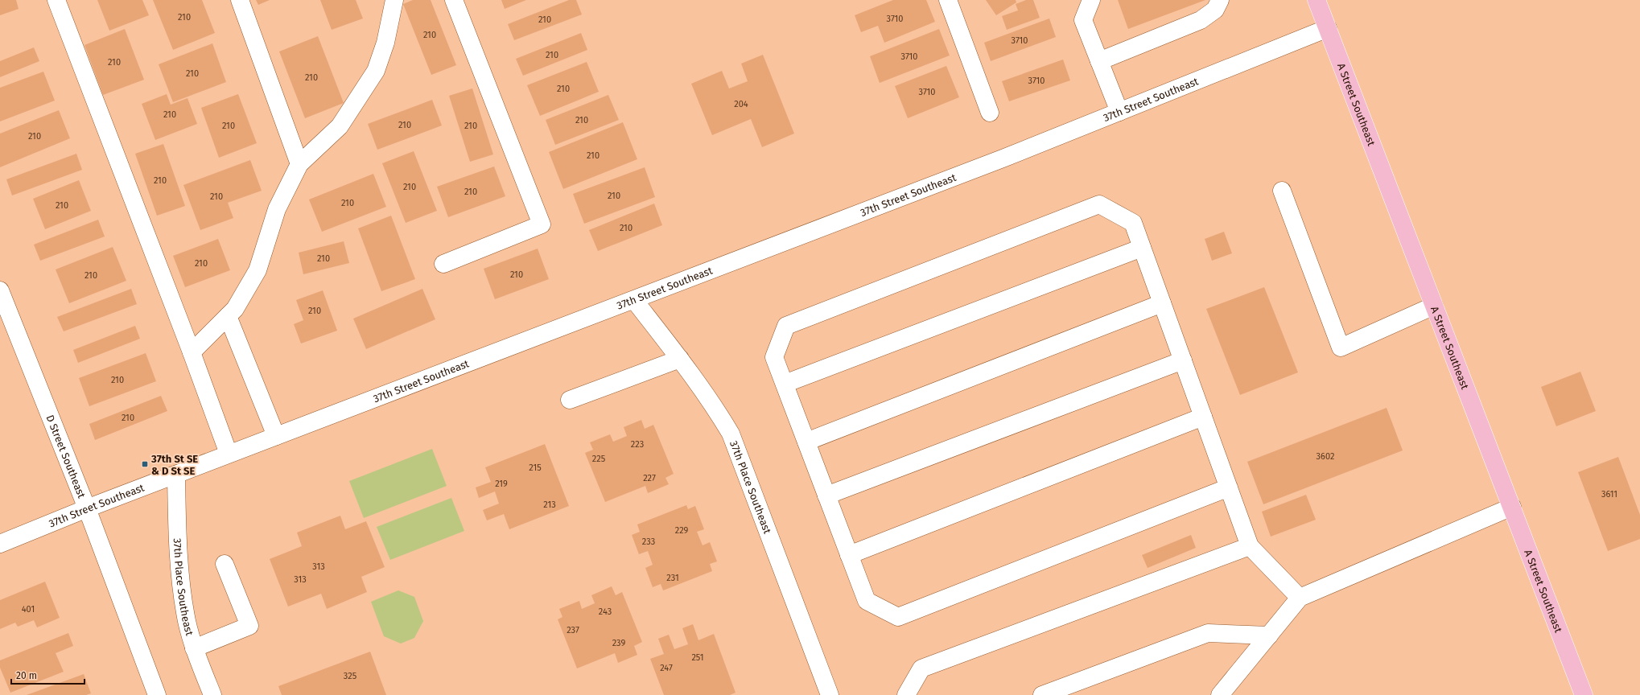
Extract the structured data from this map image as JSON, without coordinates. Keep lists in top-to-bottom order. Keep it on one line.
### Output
{"streets":{"main road":["A Street Southeast"],"street":["37th Street Southeast","D Street Southeast","37th Place Southeast"]},"crossings":[["37th Street Southeast","A Street Southeast"],["37th Street Southeast","D Street Southeast"],["37th Street Southeast","37th Place Southeast"]],"places":{"transit":["37th St SE & D St SE"]},"house_numbers":["210","3710","210","210","3710","210","3710","210","210","210","3710","210","3710","204","210","210","210","210","210","210","210","210","210","210","210","210","210","210","210","210","210","210","210","210","210","210","223","3602","225","215","227","219","3611","213","229","233","313","231","313","401","243","237","239","251","247","325"],"scale_bar":"20 m"}
